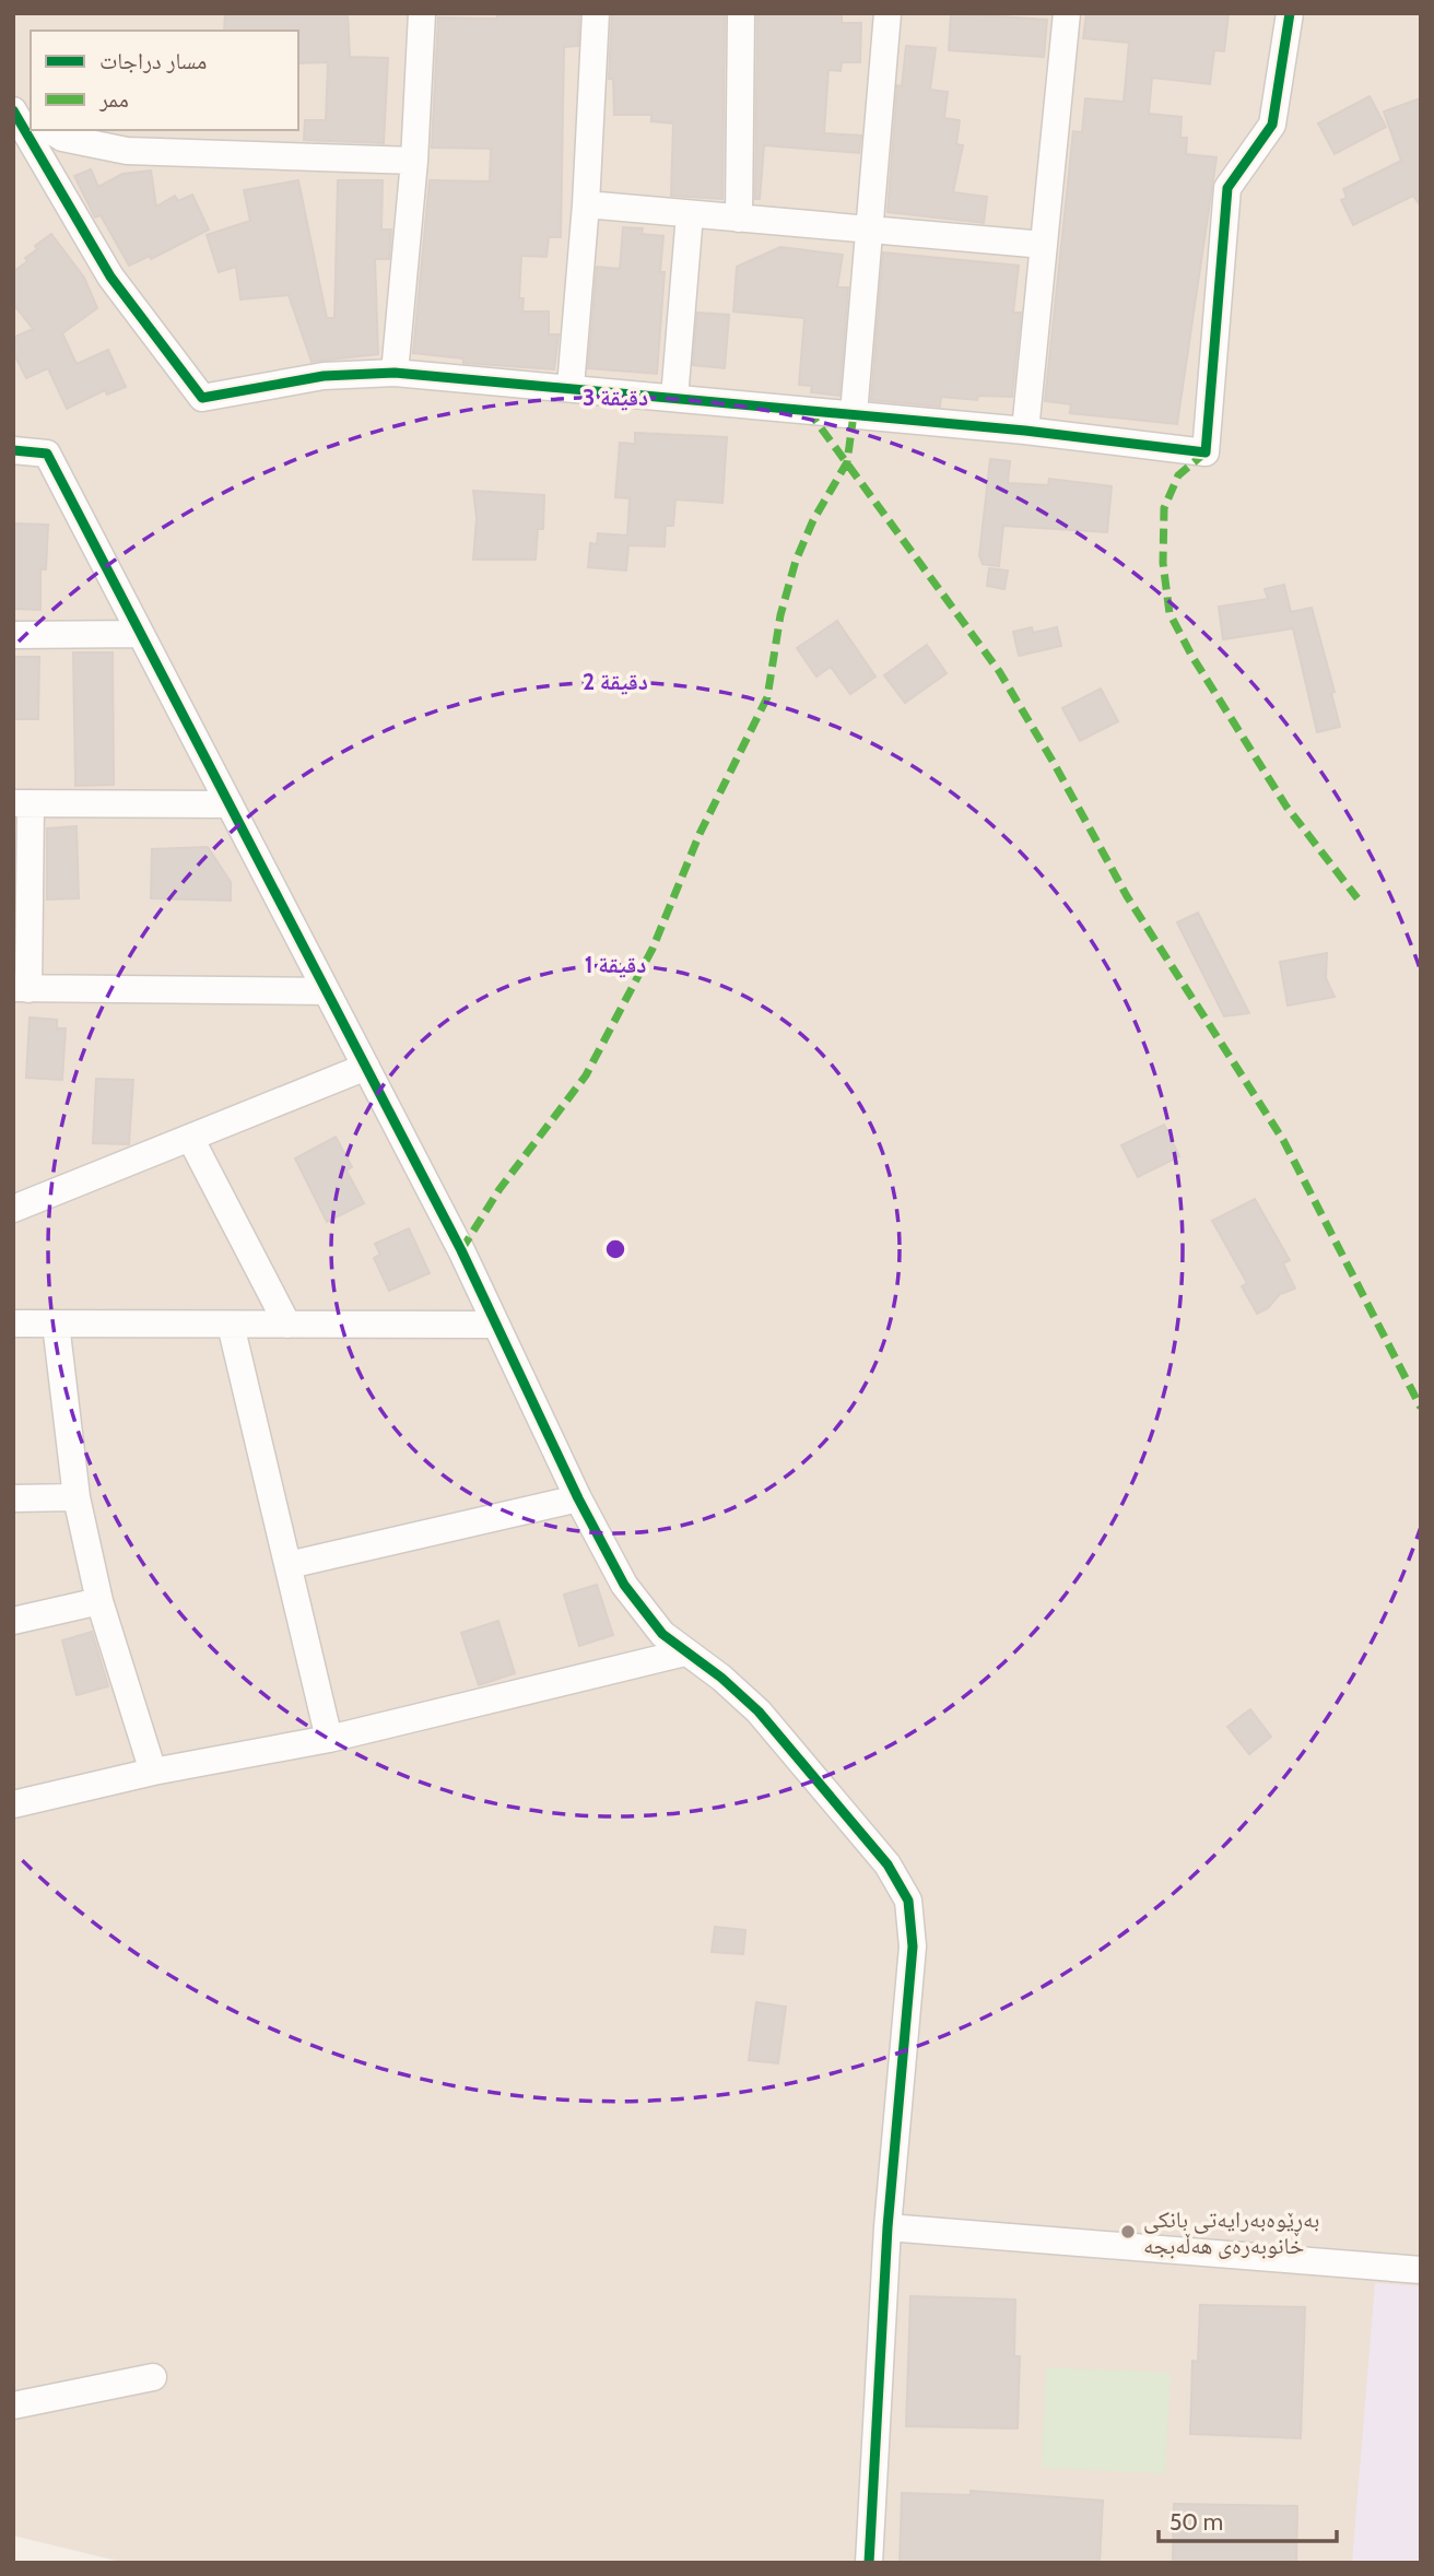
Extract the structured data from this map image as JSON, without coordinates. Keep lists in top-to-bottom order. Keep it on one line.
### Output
{"places":["بەڕێوەبەرایەتی بانکی خانوبەرەی هەڵەبجە"],"legend":["مسار دراجات","ممر"],"scale_bar":"50 m","rings":["3 دقيقة","2 دقيقة","1 دقيقة"]}
